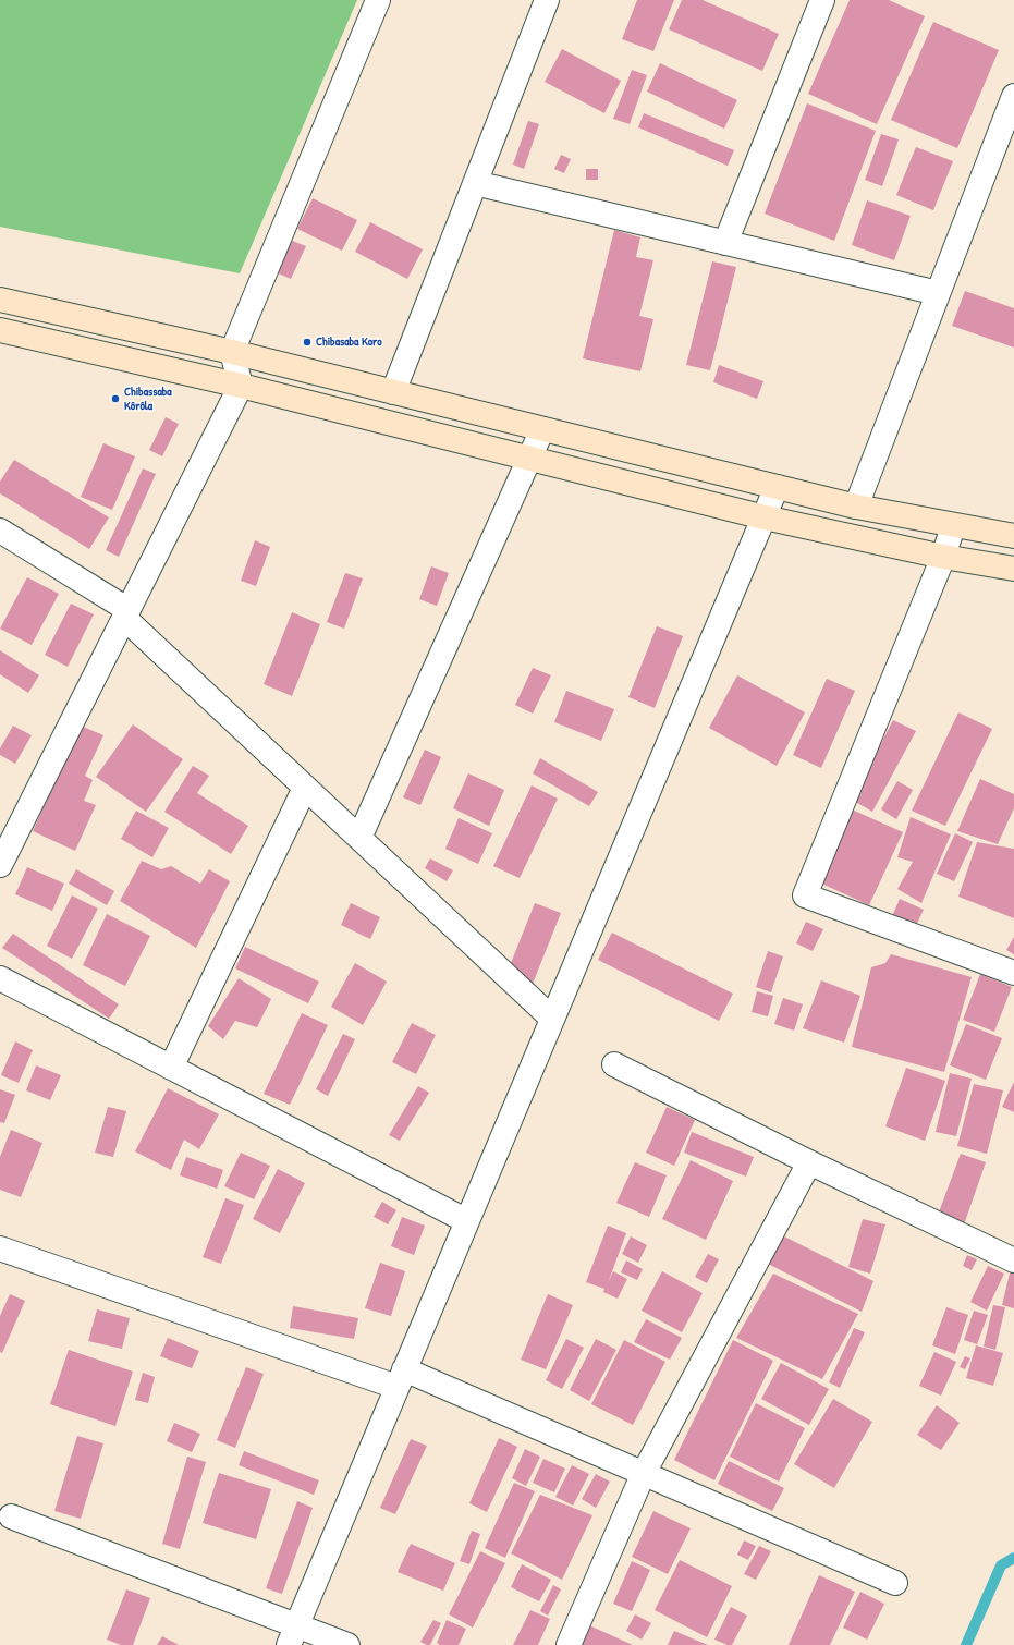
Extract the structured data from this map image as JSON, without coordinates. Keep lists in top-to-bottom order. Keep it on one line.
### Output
{"places":["Chibasaba Koro","Chibassaba Kôrôla"]}
